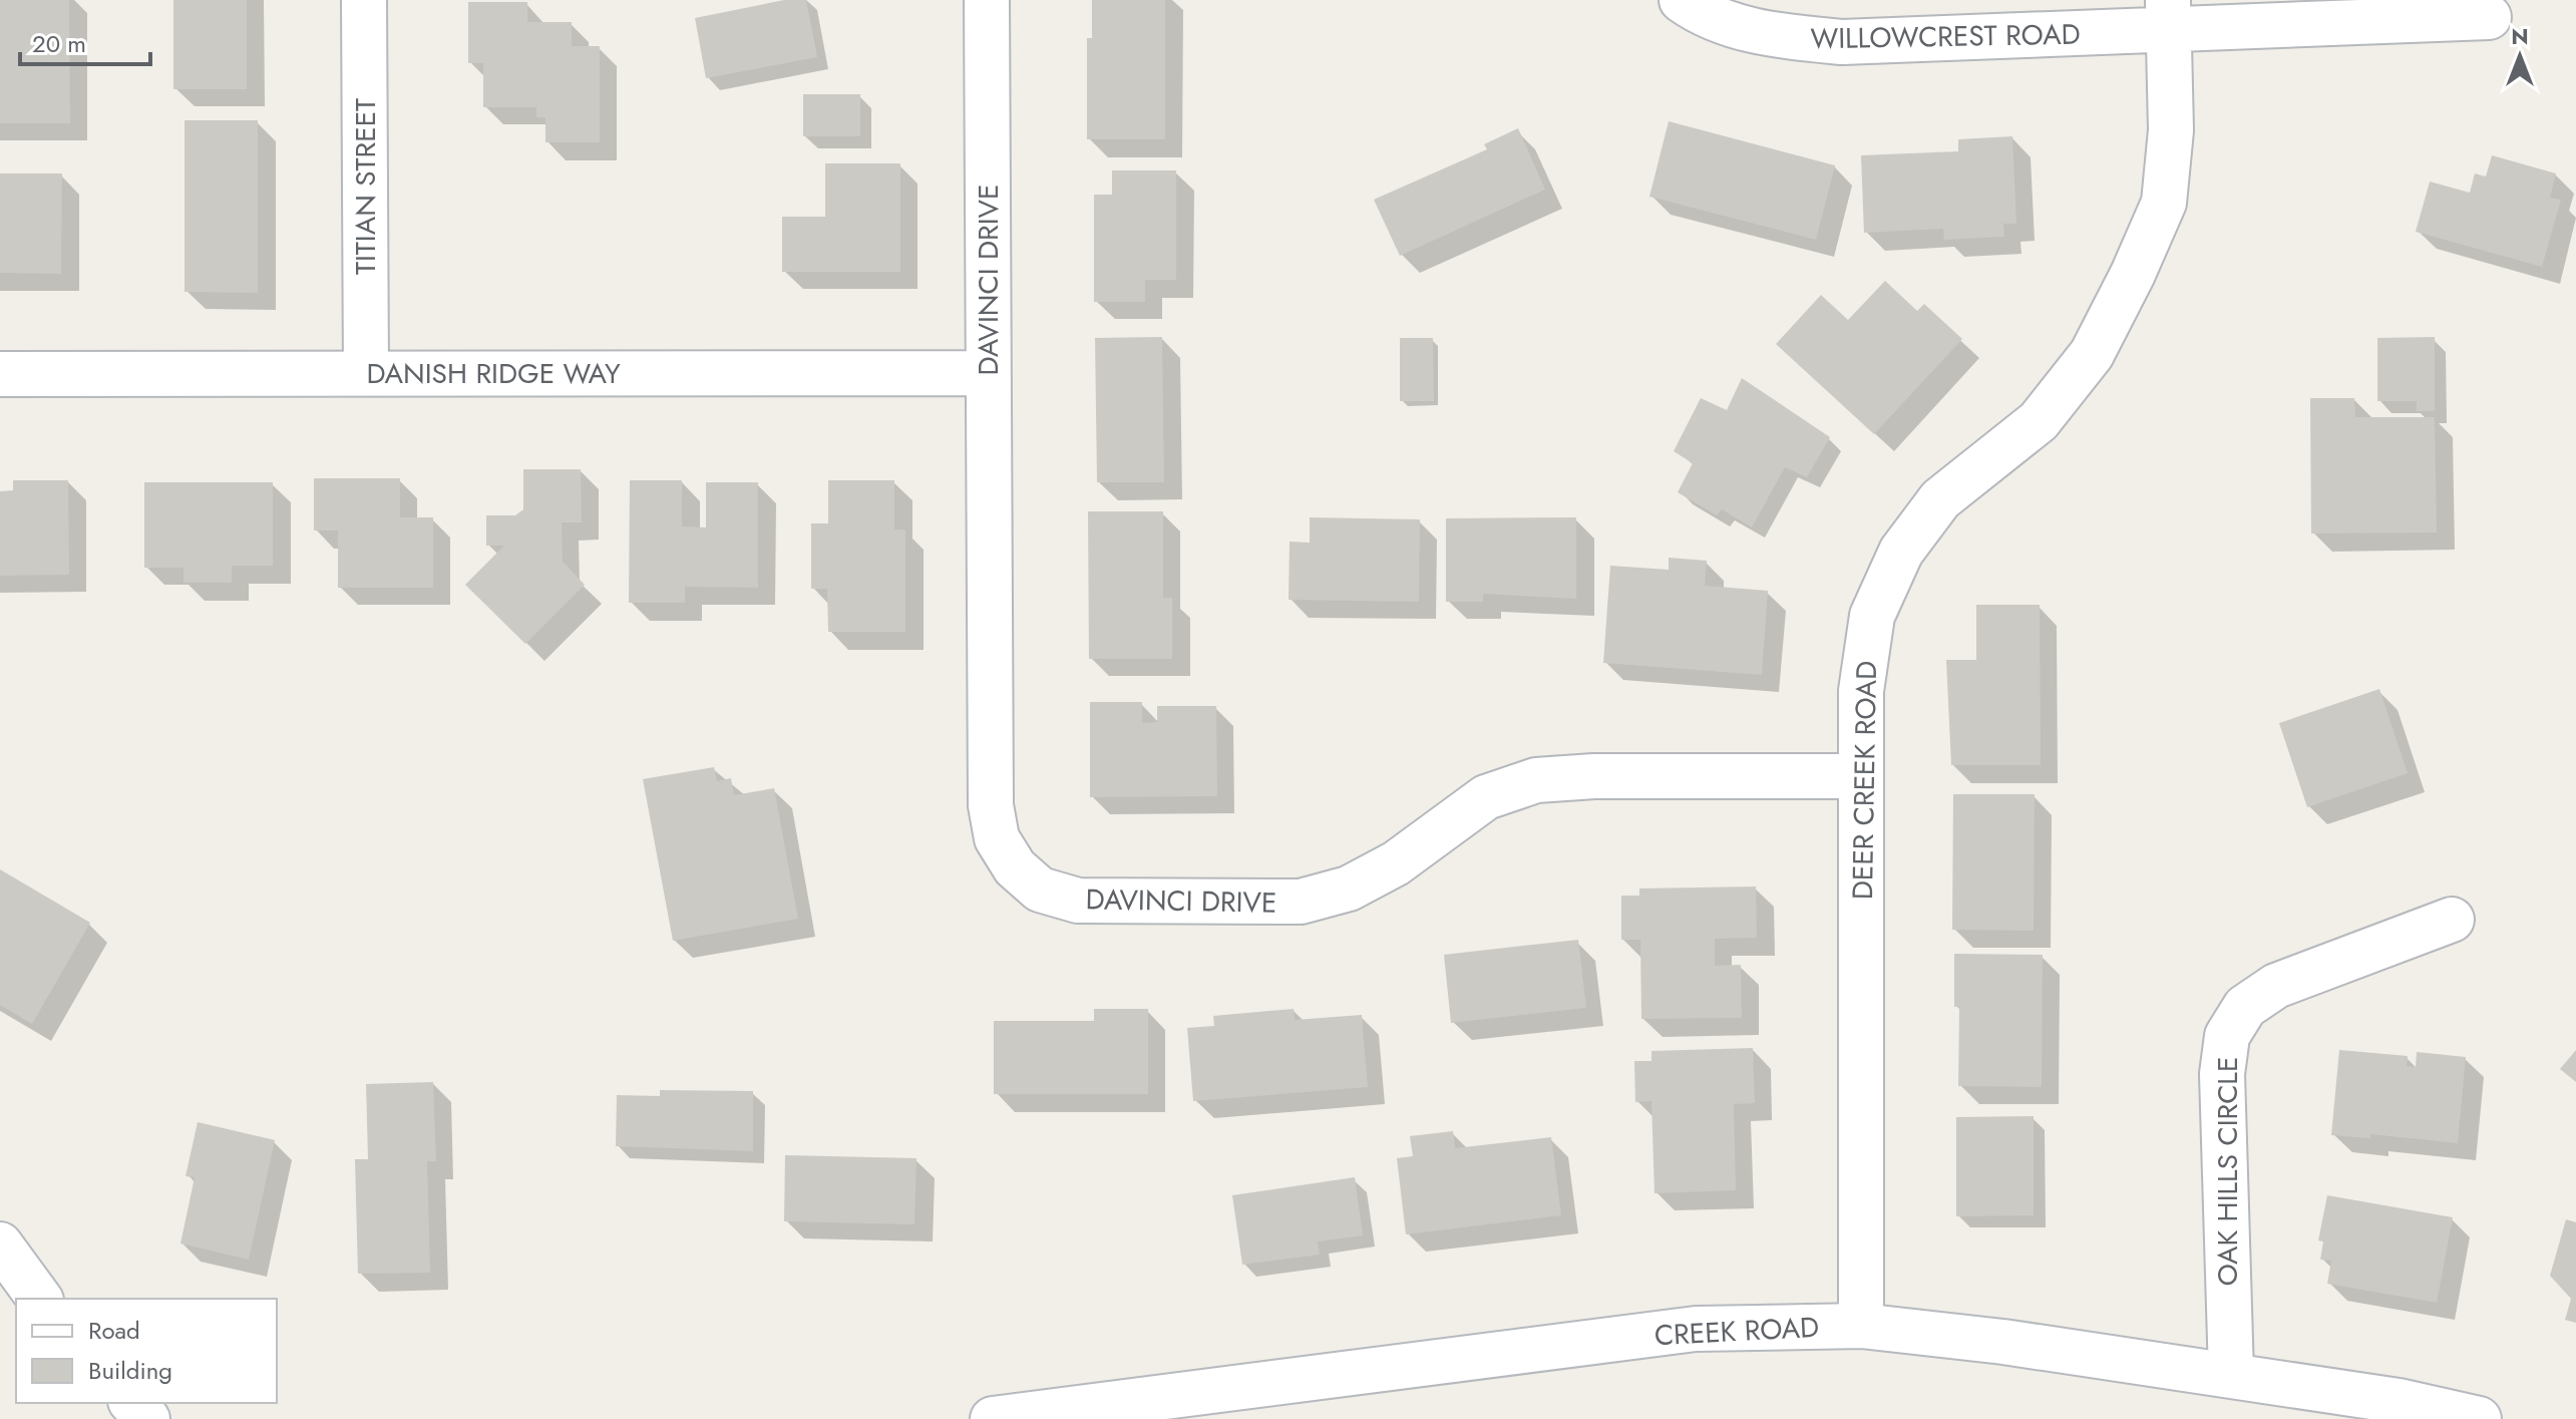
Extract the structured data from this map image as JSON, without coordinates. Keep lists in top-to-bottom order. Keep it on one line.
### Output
{"streets":{"street":["WILLOWCREST ROAD","TITIAN STREET","DAVINCI DRIVE","DANISH RIDGE WAY","DEER CREEK ROAD","OAK HILLS CIRCLE","CREEK ROAD"]},"crossings":[["WILLOWCREST ROAD","DEER CREEK ROAD"],["TITIAN STREET","DANISH RIDGE WAY"],["DAVINCI DRIVE","DANISH RIDGE WAY"],["DAVINCI DRIVE","DEER CREEK ROAD"],["DEER CREEK ROAD","CREEK ROAD"],["OAK HILLS CIRCLE","CREEK ROAD"]],"legend":["Road","Building"],"scale_bar":"20 m","north":"top"}
